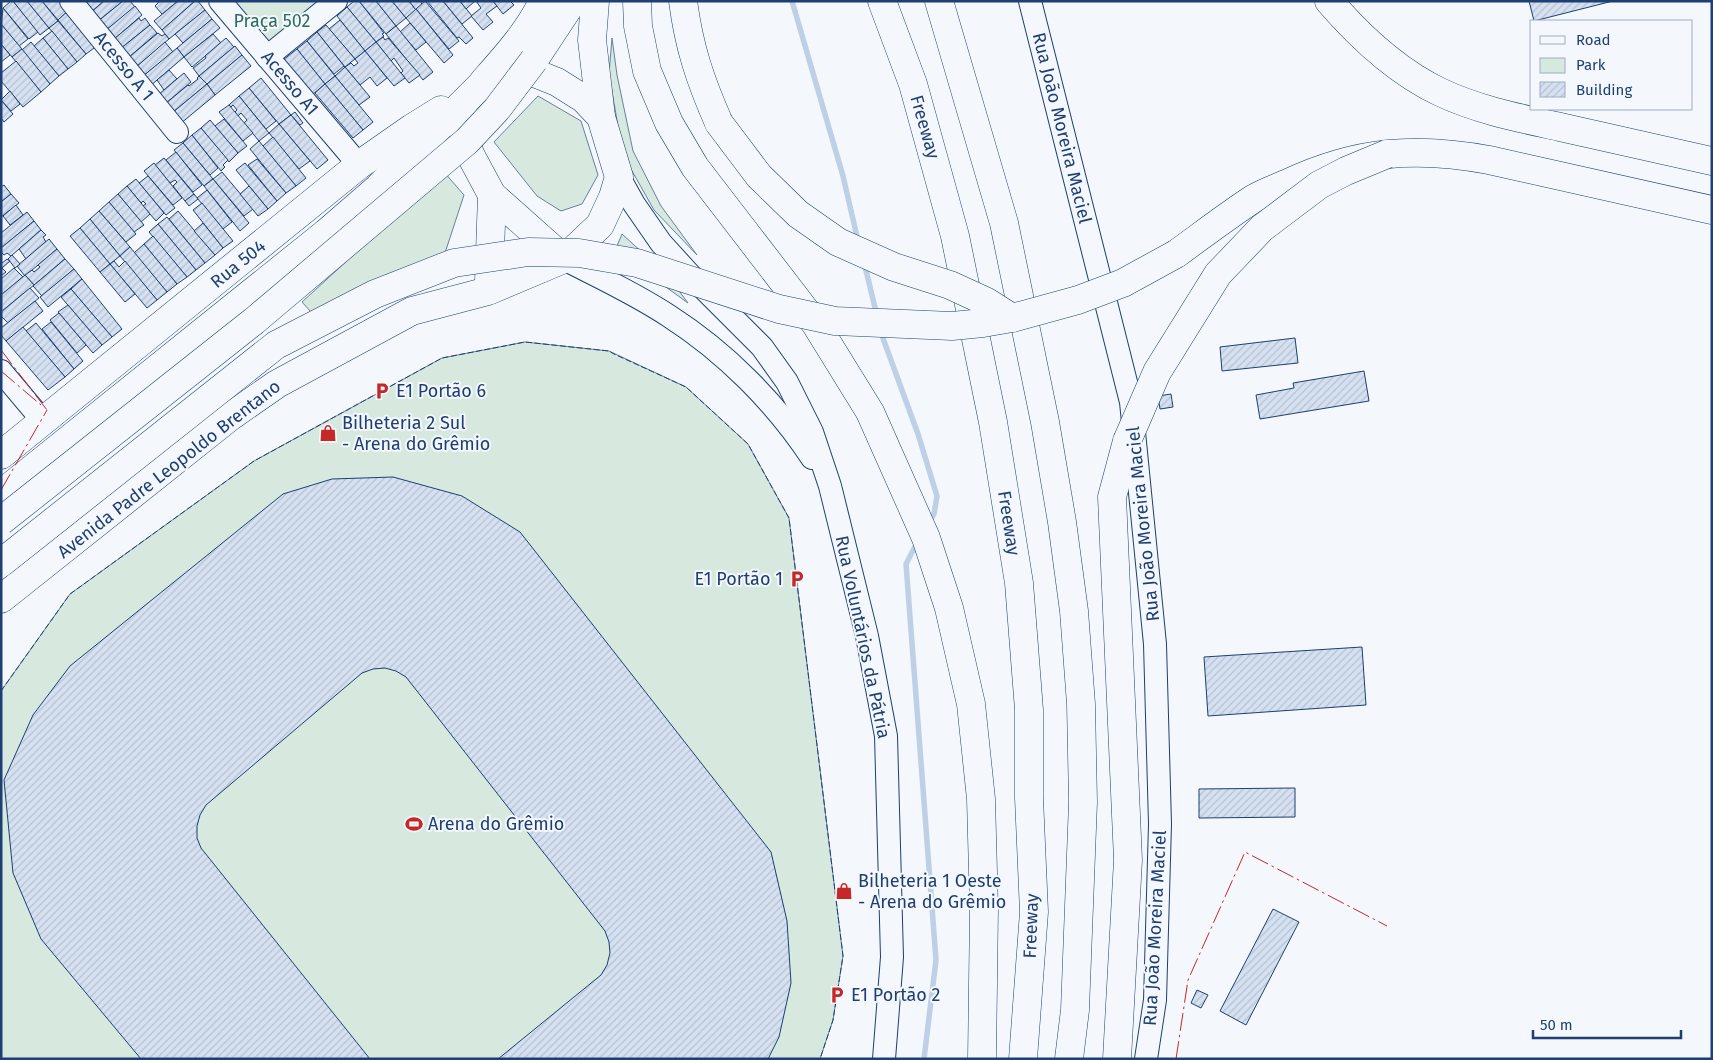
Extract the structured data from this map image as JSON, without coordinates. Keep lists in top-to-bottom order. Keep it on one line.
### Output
{"streets":{"main road":["Freeway","Rua 504","Avenida Padre Leopoldo Brentano","Rua Voluntários da Pátria"],"street":["Acesso A 1","Acesso A1","Rua João Moreira Maciel"]},"crossings":[["Acesso A1","Rua 504"],["Rua 504","Avenida Padre Leopoldo Brentano"],["Rua 504","Rua Voluntários da Pátria"],["Avenida Padre Leopoldo Brentano","Rua Voluntários da Pátria"]],"parks":["Praça 502"],"places":{"parking":["E1 Portão 6","E1 Portão 1","E1 Portão 2"],"shop":["Bilheteria 2 Sul - Arena do Grêmio","Bilheteria 1 Oeste - Arena do Grêmio"],"sports":["Arena do Grêmio"]},"legend":["Road","Park","Building"],"scale_bar":"50 m"}
